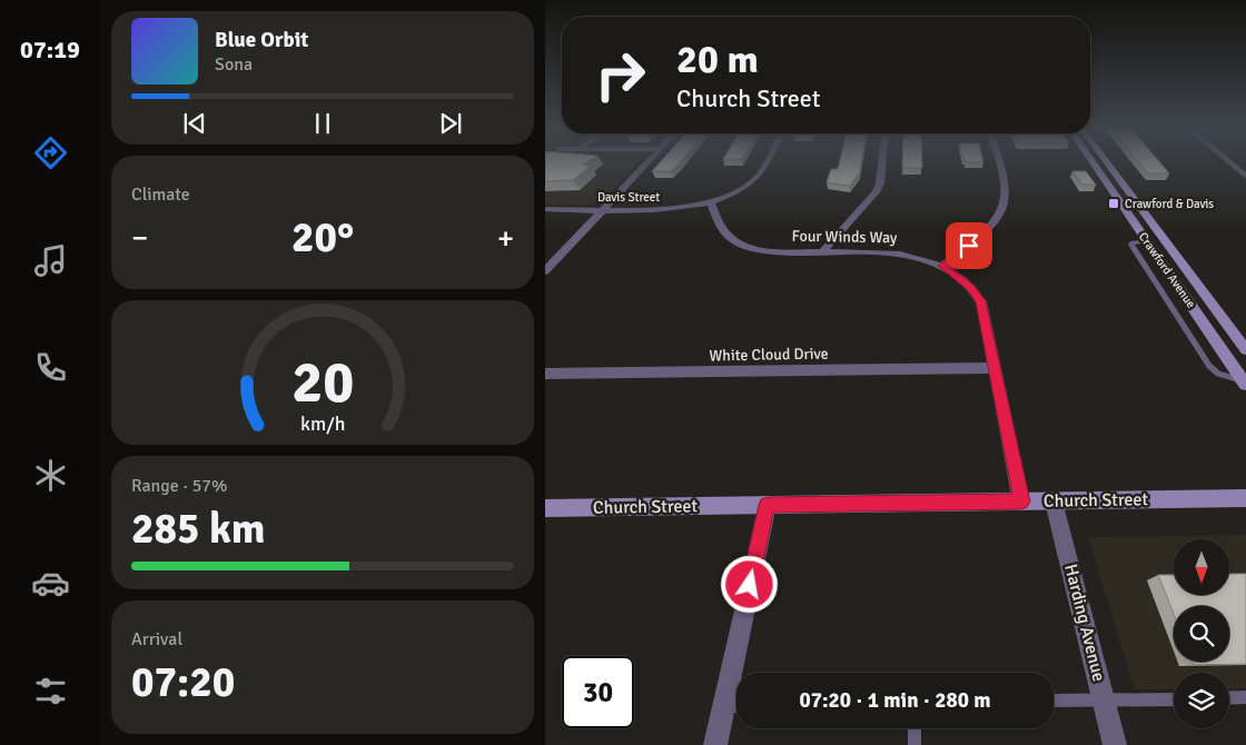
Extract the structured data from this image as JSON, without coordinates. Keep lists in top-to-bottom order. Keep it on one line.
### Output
{"streets":{"main road":["Crawford Avenue","Church Street"],"street":["Davis Street","Four Winds Way","White Cloud Drive","Harding Avenue"]},"crossings":[["Davis Street","Four Winds Way"],["Four Winds Way","White Cloud Drive"],["Four Winds Way","Church Street"],["Church Street","Harding Avenue"]],"places":{"transit":["Crawford & Davis"]},"north":"bottom","page":{"tabs":"07:19","turn":["20 m","Church Street"],"song":["Blue Orbit","Sona"],"tile":["Climate",["Range · 57%","285 km"],["Arrival","07:20"]],"heat":["−","20°","+"],"limit":"30","trip":"07:20 · 1 min · 280 m","gauge":["20","km/h"]}}
